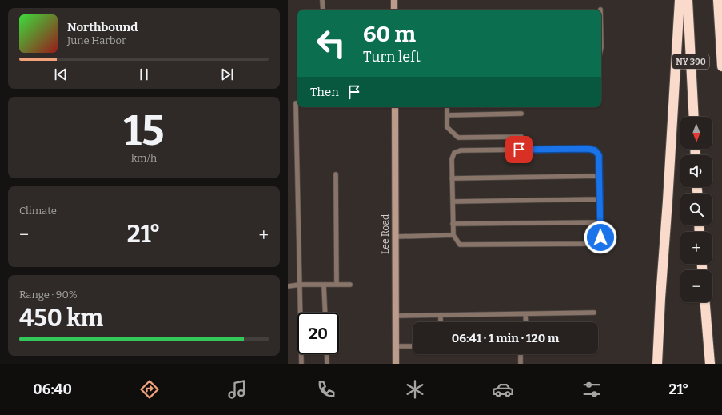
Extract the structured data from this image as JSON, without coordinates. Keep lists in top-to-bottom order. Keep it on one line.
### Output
{"streets":{"highway":["NY 390"],"street":["Lee Road"]},"north":"bottom","page":{"turn":["60 m","Turn left"],"song":["Northbound","June Harbor"],"then":"Then","tile":[["15","km/h"],"Climate",["Range · 90%","450 km"]],"map_buttons":["+","−"],"heat":["−","21°","+"],"limit":"20","trip":"06:41 · 1 min · 120 m","tabs":["06:40","21°"]}}
